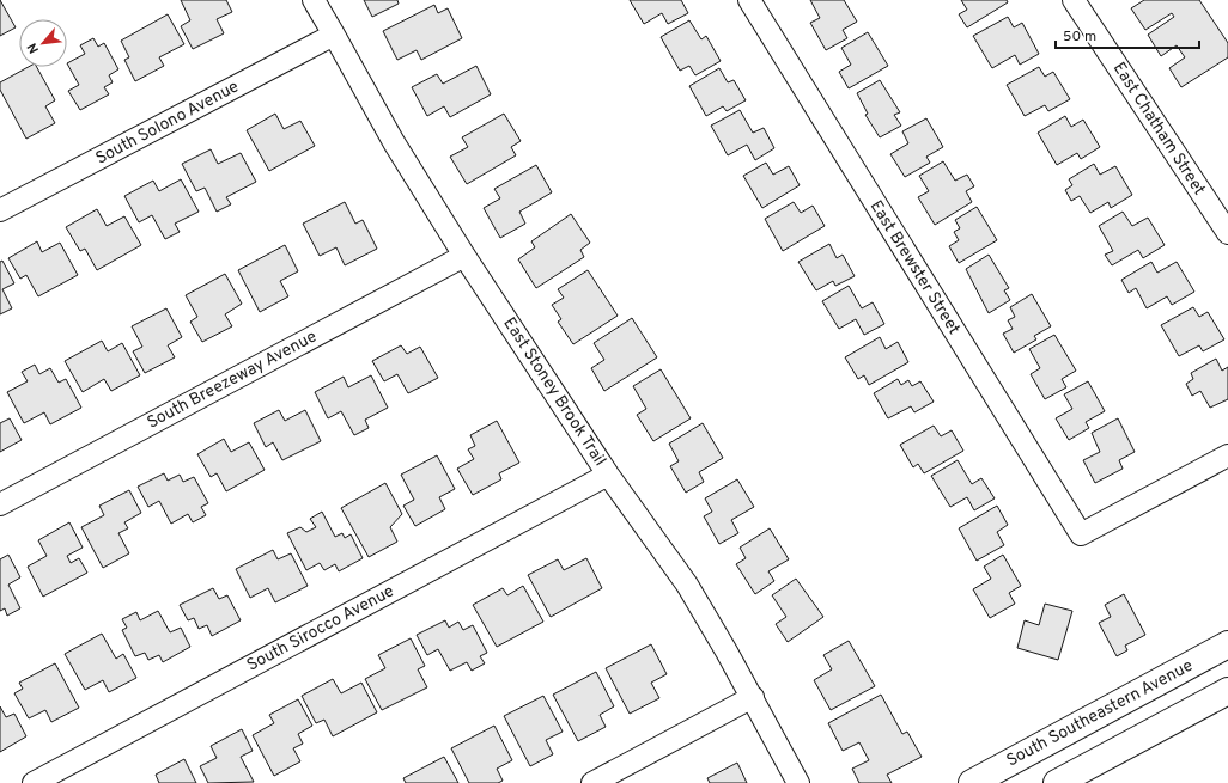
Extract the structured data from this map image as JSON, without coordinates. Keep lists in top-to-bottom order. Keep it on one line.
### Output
{"streets":{"main road":["South Southeastern Avenue"],"street":["South Solono Avenue","East Chatham Street","East Brewster Street","South Breezeway Avenue","East Stoney Brook Trail","South Sirocco Avenue"]},"crossings":[["South Solono Avenue","East Stoney Brook Trail"],["South Breezeway Avenue","East Stoney Brook Trail"],["East Stoney Brook Trail","South Sirocco Avenue"]],"scale_bar":"50 m","north":"bottom left"}
